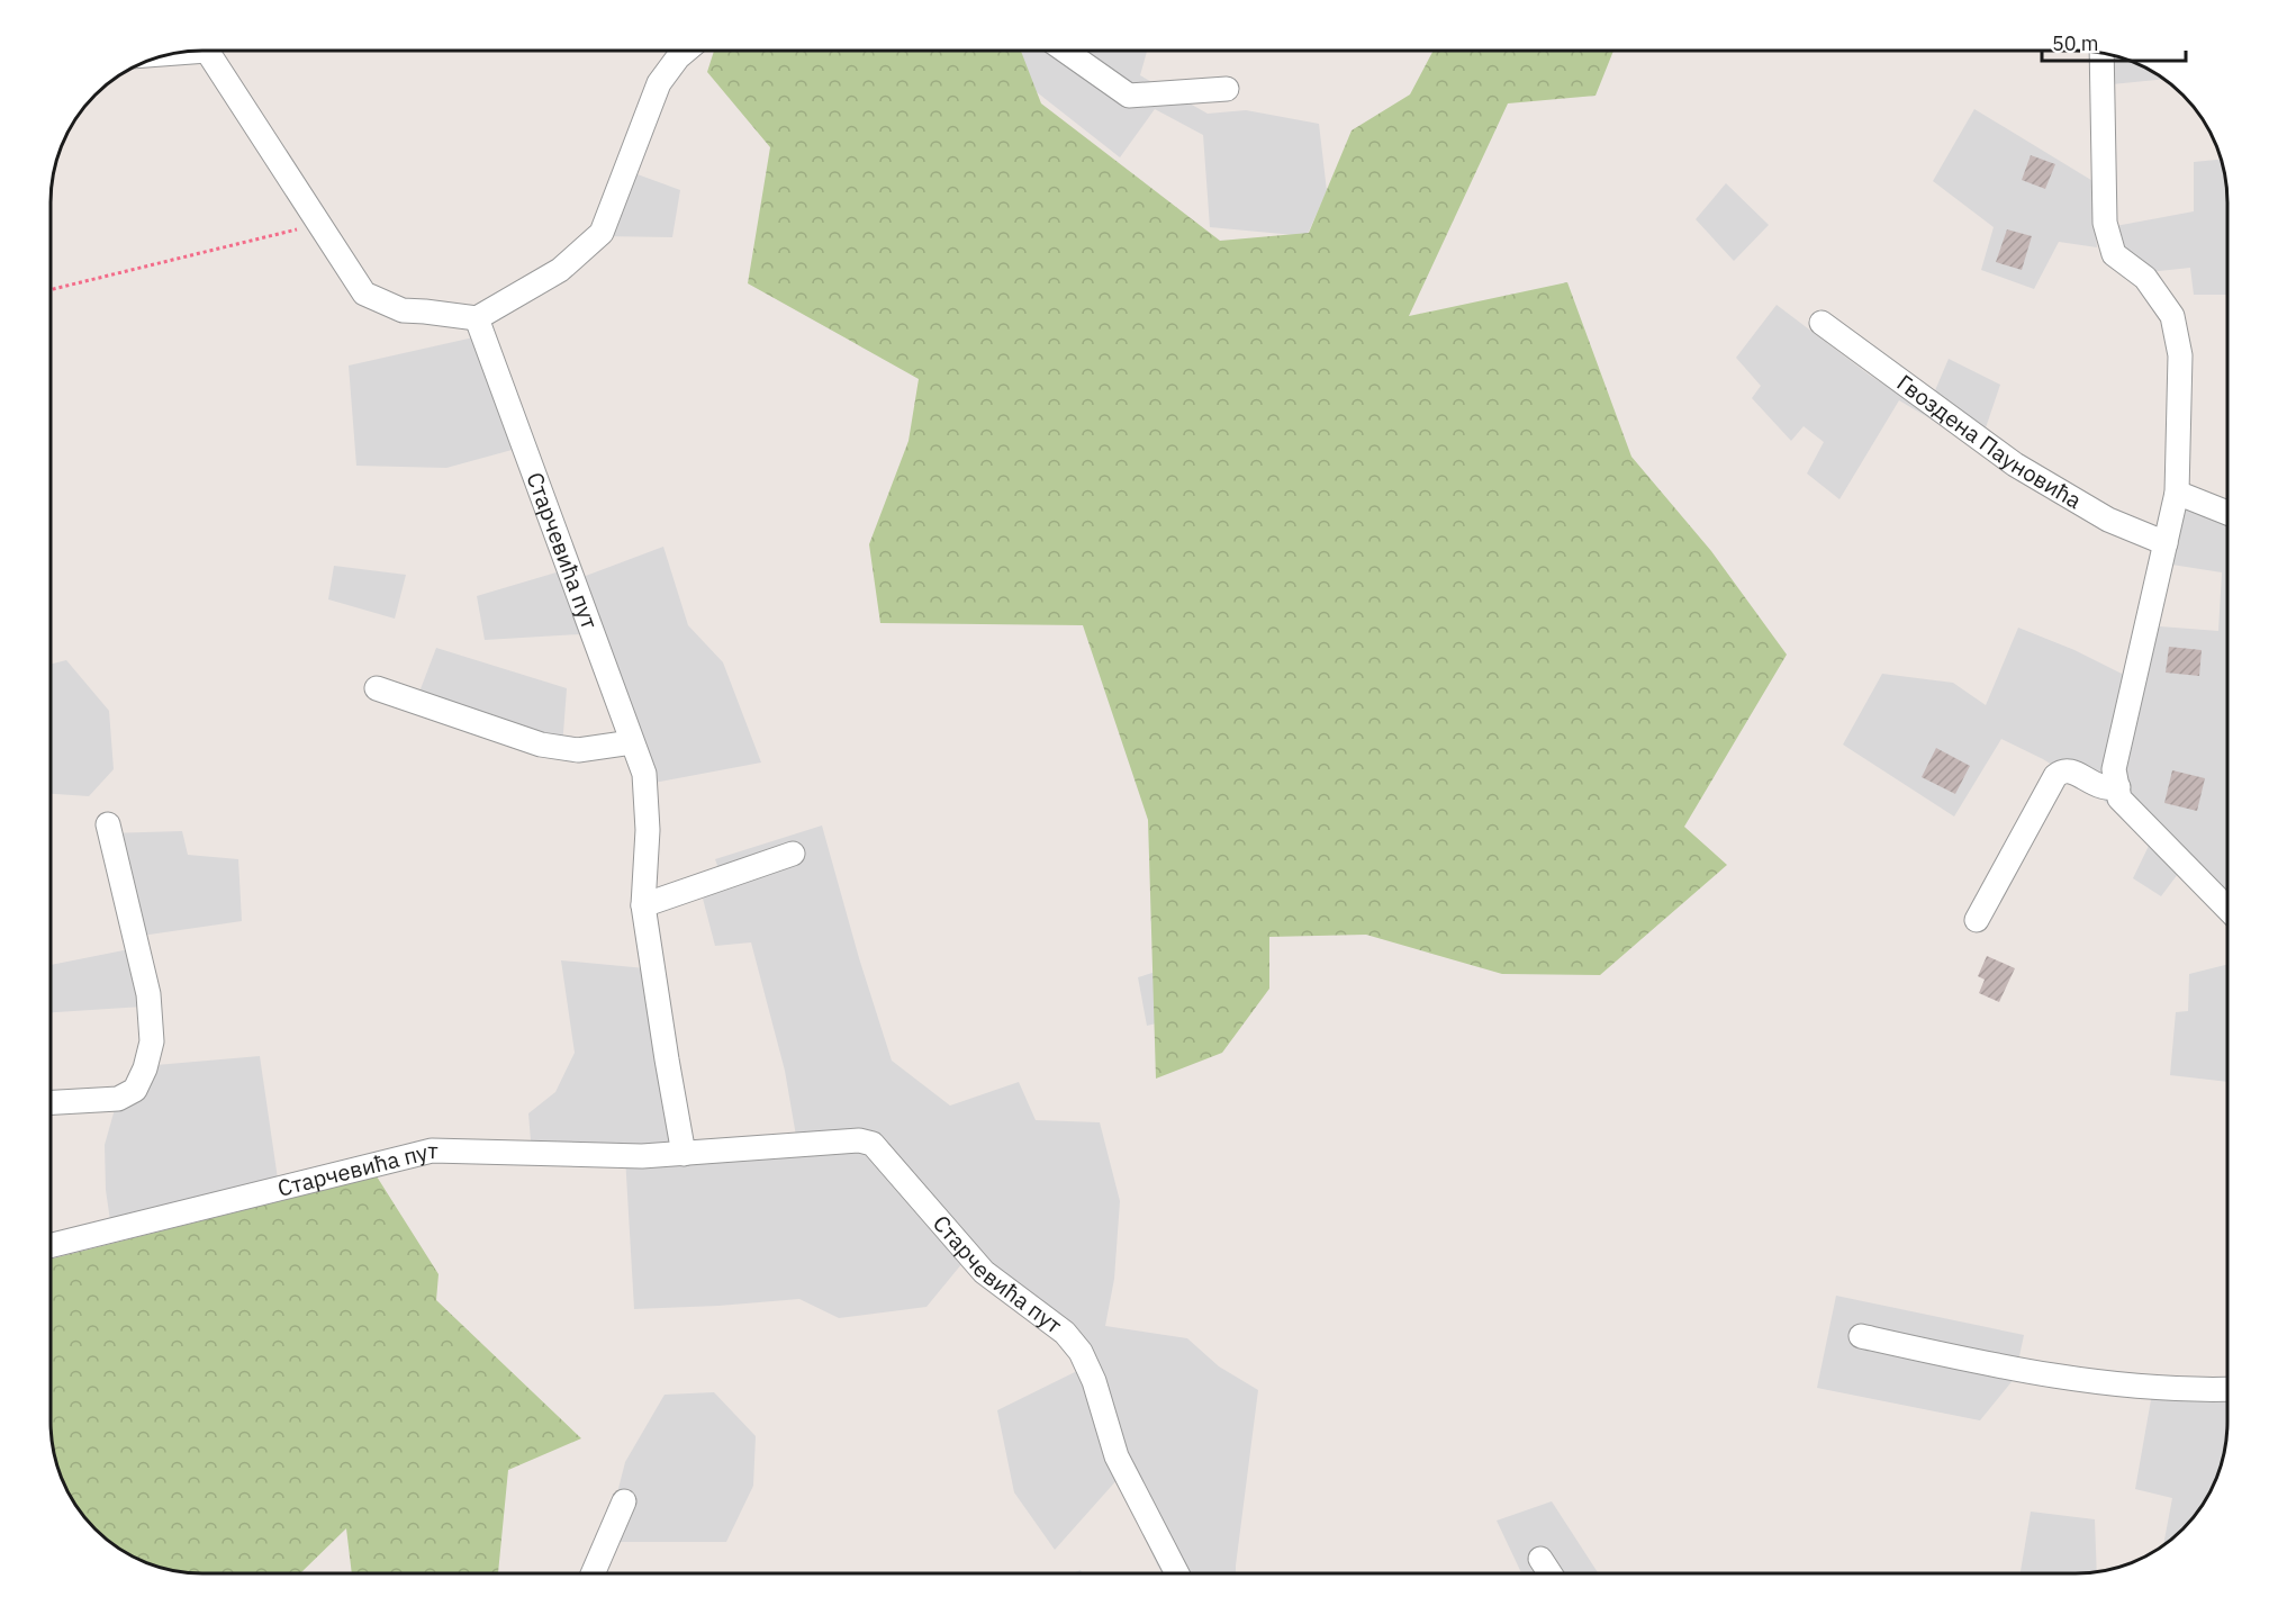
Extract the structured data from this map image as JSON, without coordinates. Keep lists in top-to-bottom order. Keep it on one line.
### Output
{"streets":{"street":["Гвоздена Пауновића","Старчевића пут"]},"scale_bar":"50 m"}
